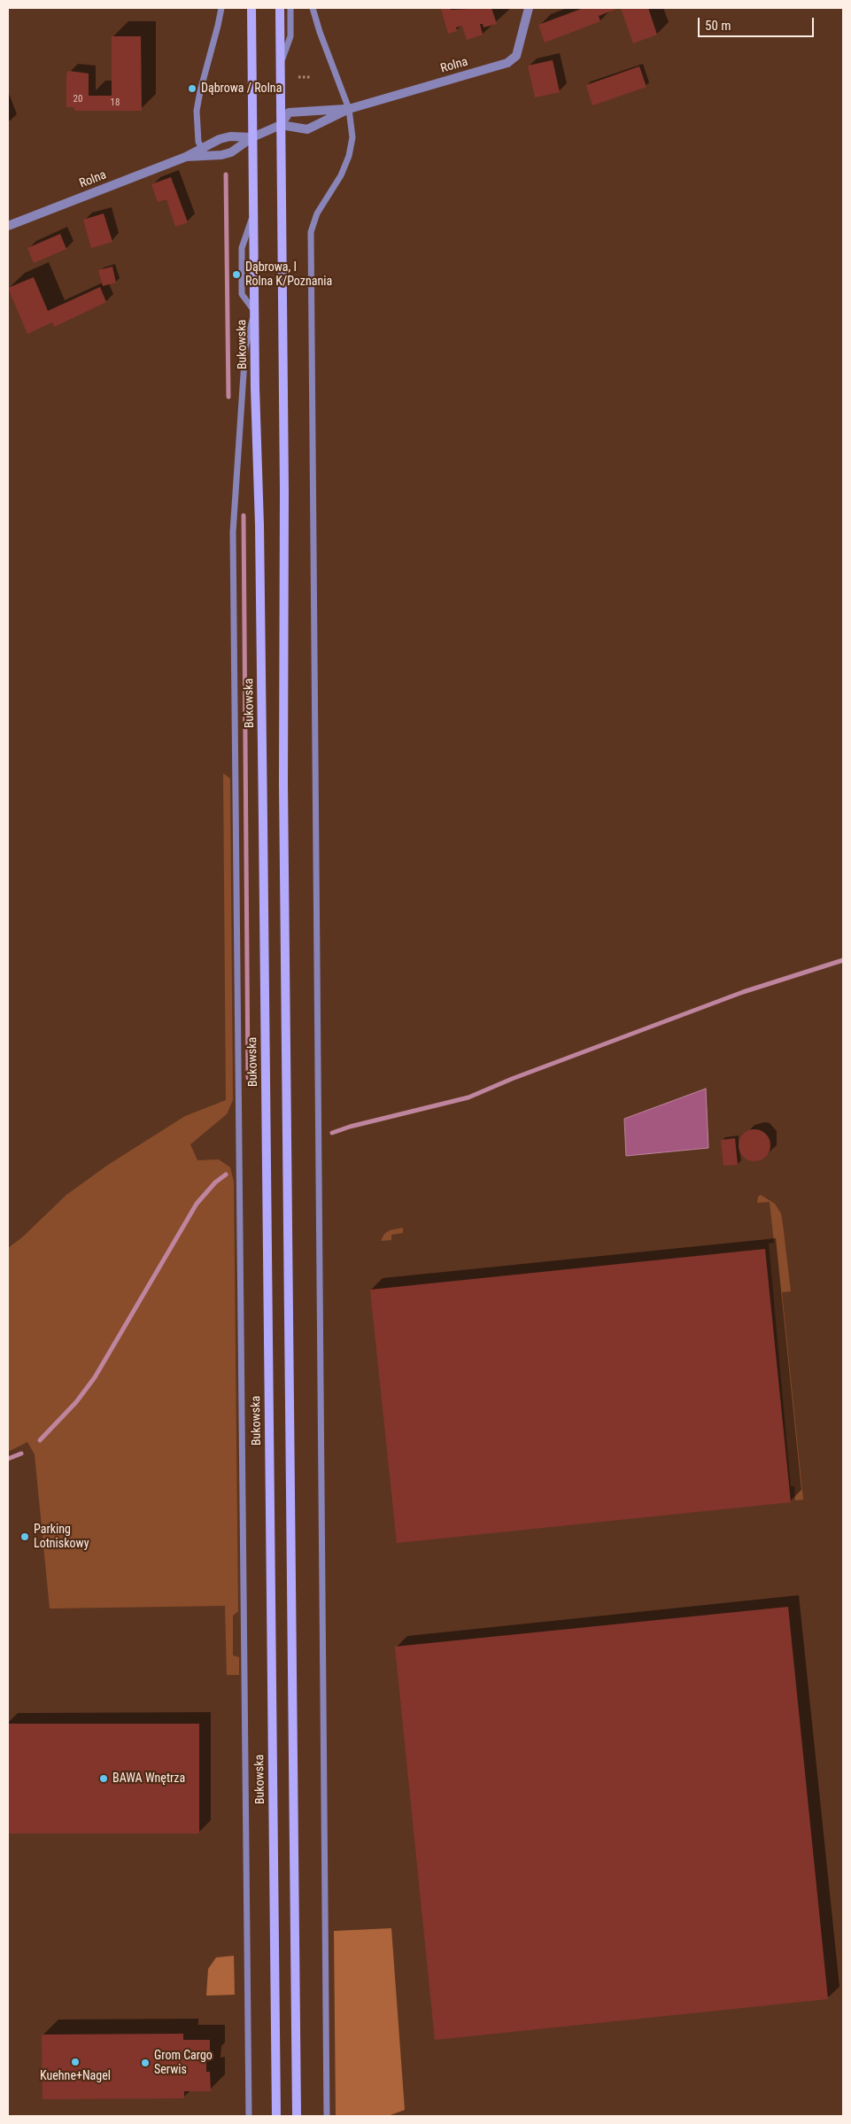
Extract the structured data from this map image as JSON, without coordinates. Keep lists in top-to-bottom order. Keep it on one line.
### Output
{"streets":{"main road":["Bukowska"],"street":["Rolna"]},"crossings":[["Rolna","Bukowska"]],"places":["Dąbrowa / Rolna","Dąbrowa, I Rolna K/Poznania","Parking Lotniskowy","BAWA Wnętrza","Kuehne+Nagel","Grom Cargo Serwis"],"house_numbers":["20","18"],"scale_bar":"50 m"}
